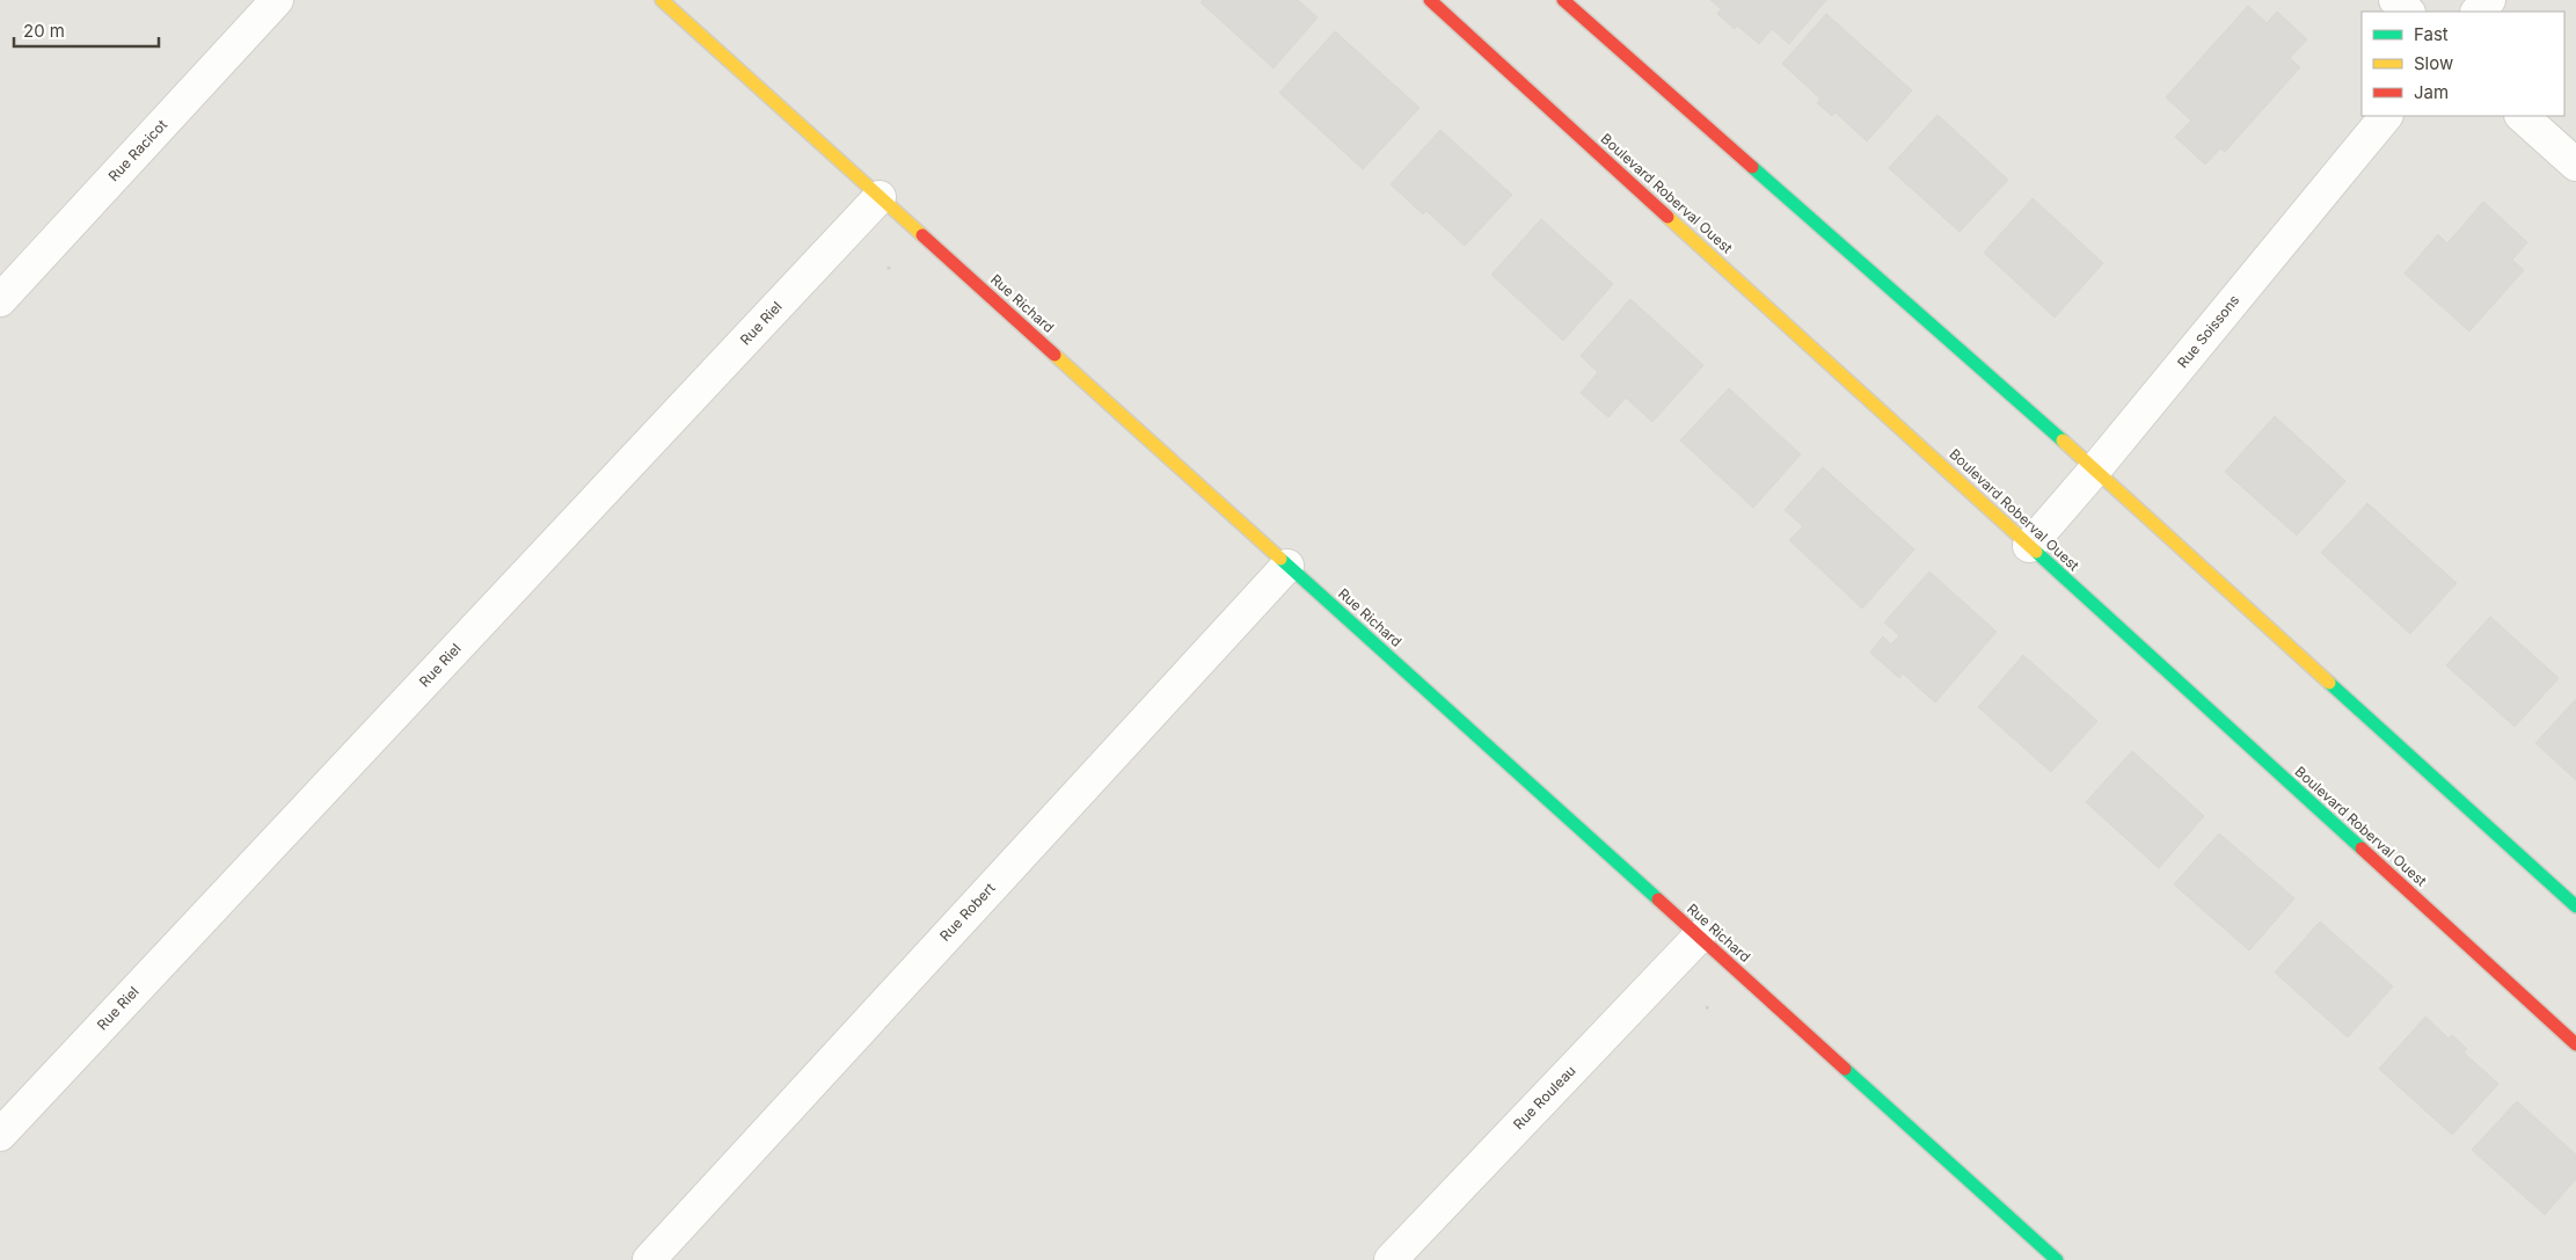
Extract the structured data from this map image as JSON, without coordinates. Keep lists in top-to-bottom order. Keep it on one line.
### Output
{"streets":{"street":["Rue Racicot","Boulevard Roberval Ouest","Rue Richard","Rue Riel","Rue Soissons","Rue Robert","Rue Rouleau"]},"crossings":[["Boulevard Roberval Ouest","Rue Soissons"],["Rue Richard","Rue Riel"],["Rue Richard","Rue Robert"],["Rue Richard","Rue Rouleau"]],"legend":["Fast","Slow","Jam"],"scale_bar":"20 m"}
